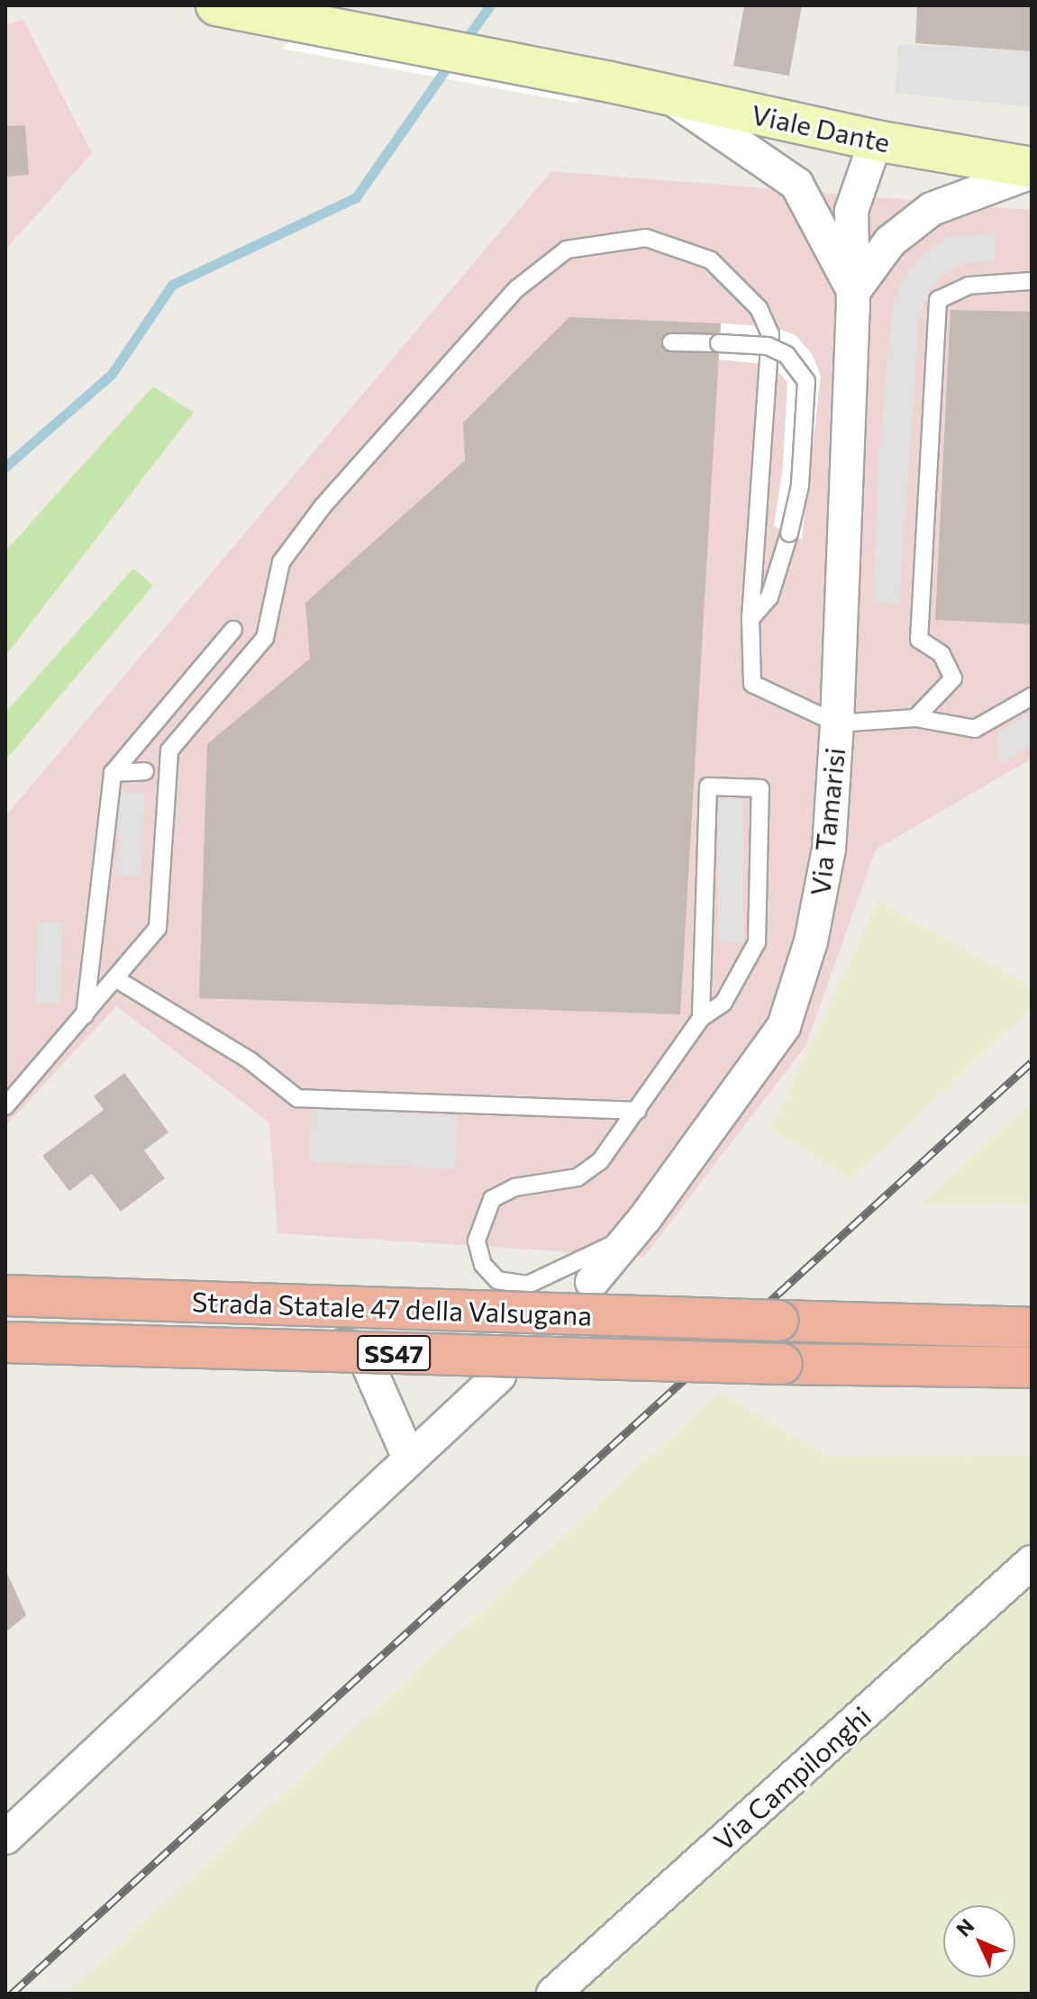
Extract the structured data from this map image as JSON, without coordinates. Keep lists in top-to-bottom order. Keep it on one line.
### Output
{"streets":{"highway":["Strada Statale 47 della Valsugana","SS47"],"main road":["Viale Dante"],"street":["Via Tamarisi","Via Campilonghi"]},"crossings":[["Viale Dante","Via Tamarisi"]],"north":"top left"}
